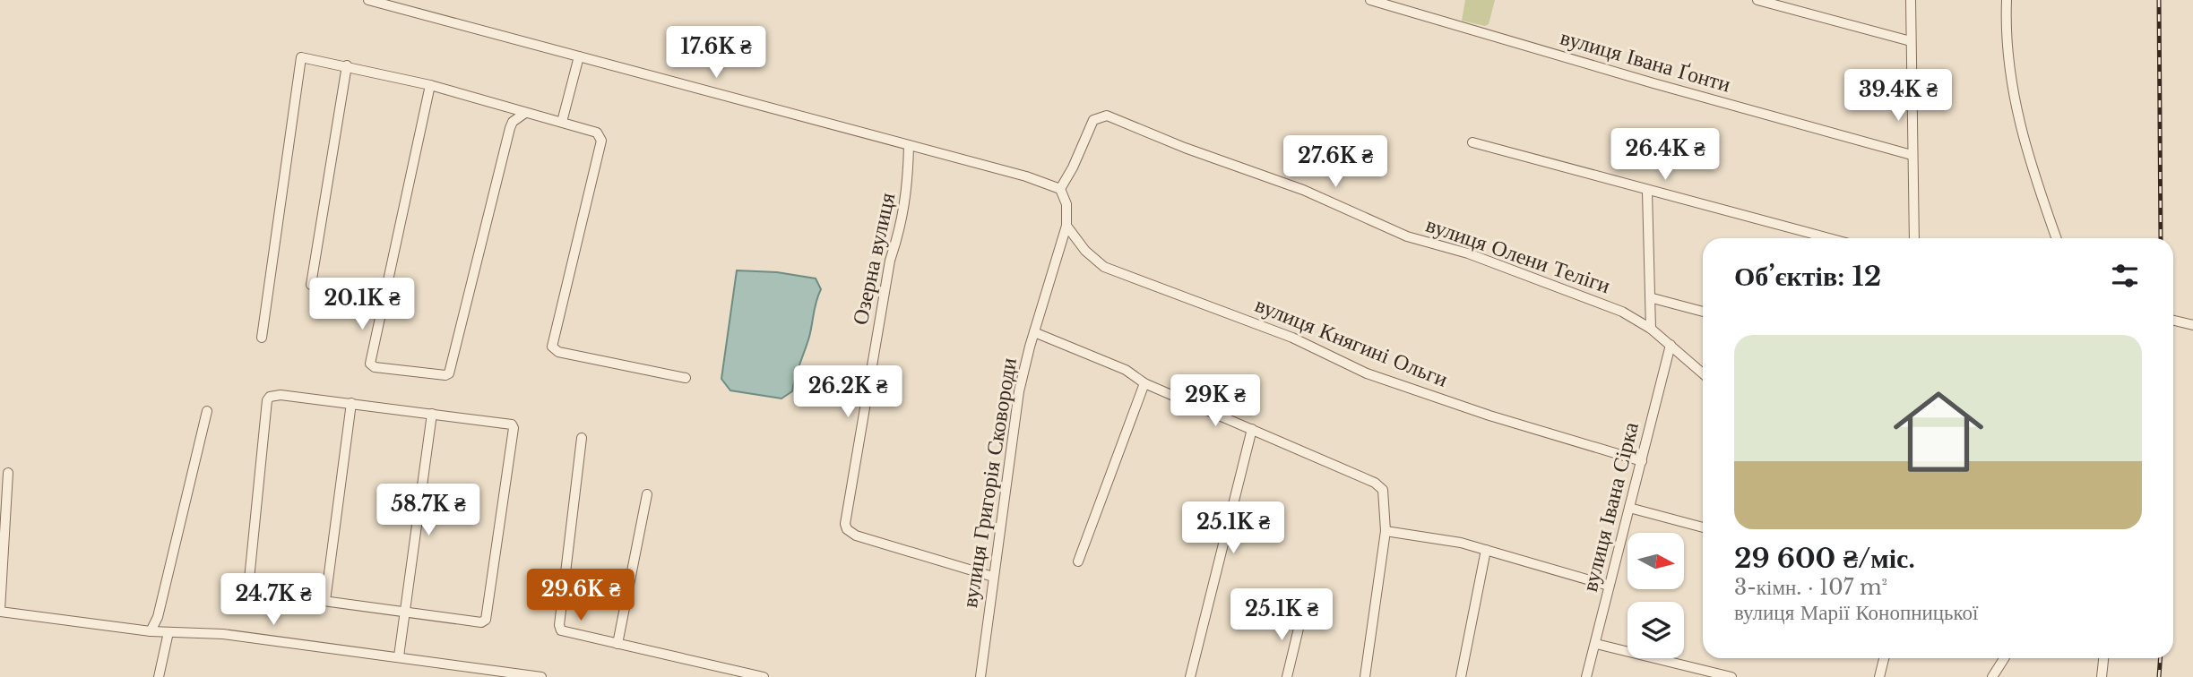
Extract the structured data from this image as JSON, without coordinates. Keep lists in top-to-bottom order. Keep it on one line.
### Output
{"streets":{"street":["вулиця Івана Ґонти","вулиця Олени Теліги","Озерна вулиця","вулиця Княгині Ольги","вулиця Григорія Сковороди","вулиця Івана Сірка"]},"crossings":[["вулиця Олени Теліги","вулиця Григорія Сковороди"],["вулиця Олени Теліги","вулиця Івана Сірка"],["Озерна вулиця","вулиця Григорія Сковороди"],["вулиця Княгині Ольги","вулиця Григорія Сковороди"],["вулиця Княгині Ольги","вулиця Івана Сірка"]],"north":"right","page":{"price":["17.6K ₴","39.4K ₴","26.4K ₴","27.6K ₴","20.1K ₴","26.2K ₴","29K ₴","58.7K ₴","25.1K ₴","29.6K ₴","24.7K ₴","25.1K ₴"],"heading":"Об’єктів: 12","list":[{"name":"29 600 ₴/міс.","note":"3-кімн. · 107 m² · вулиця Марії Конопницької"}]}}
